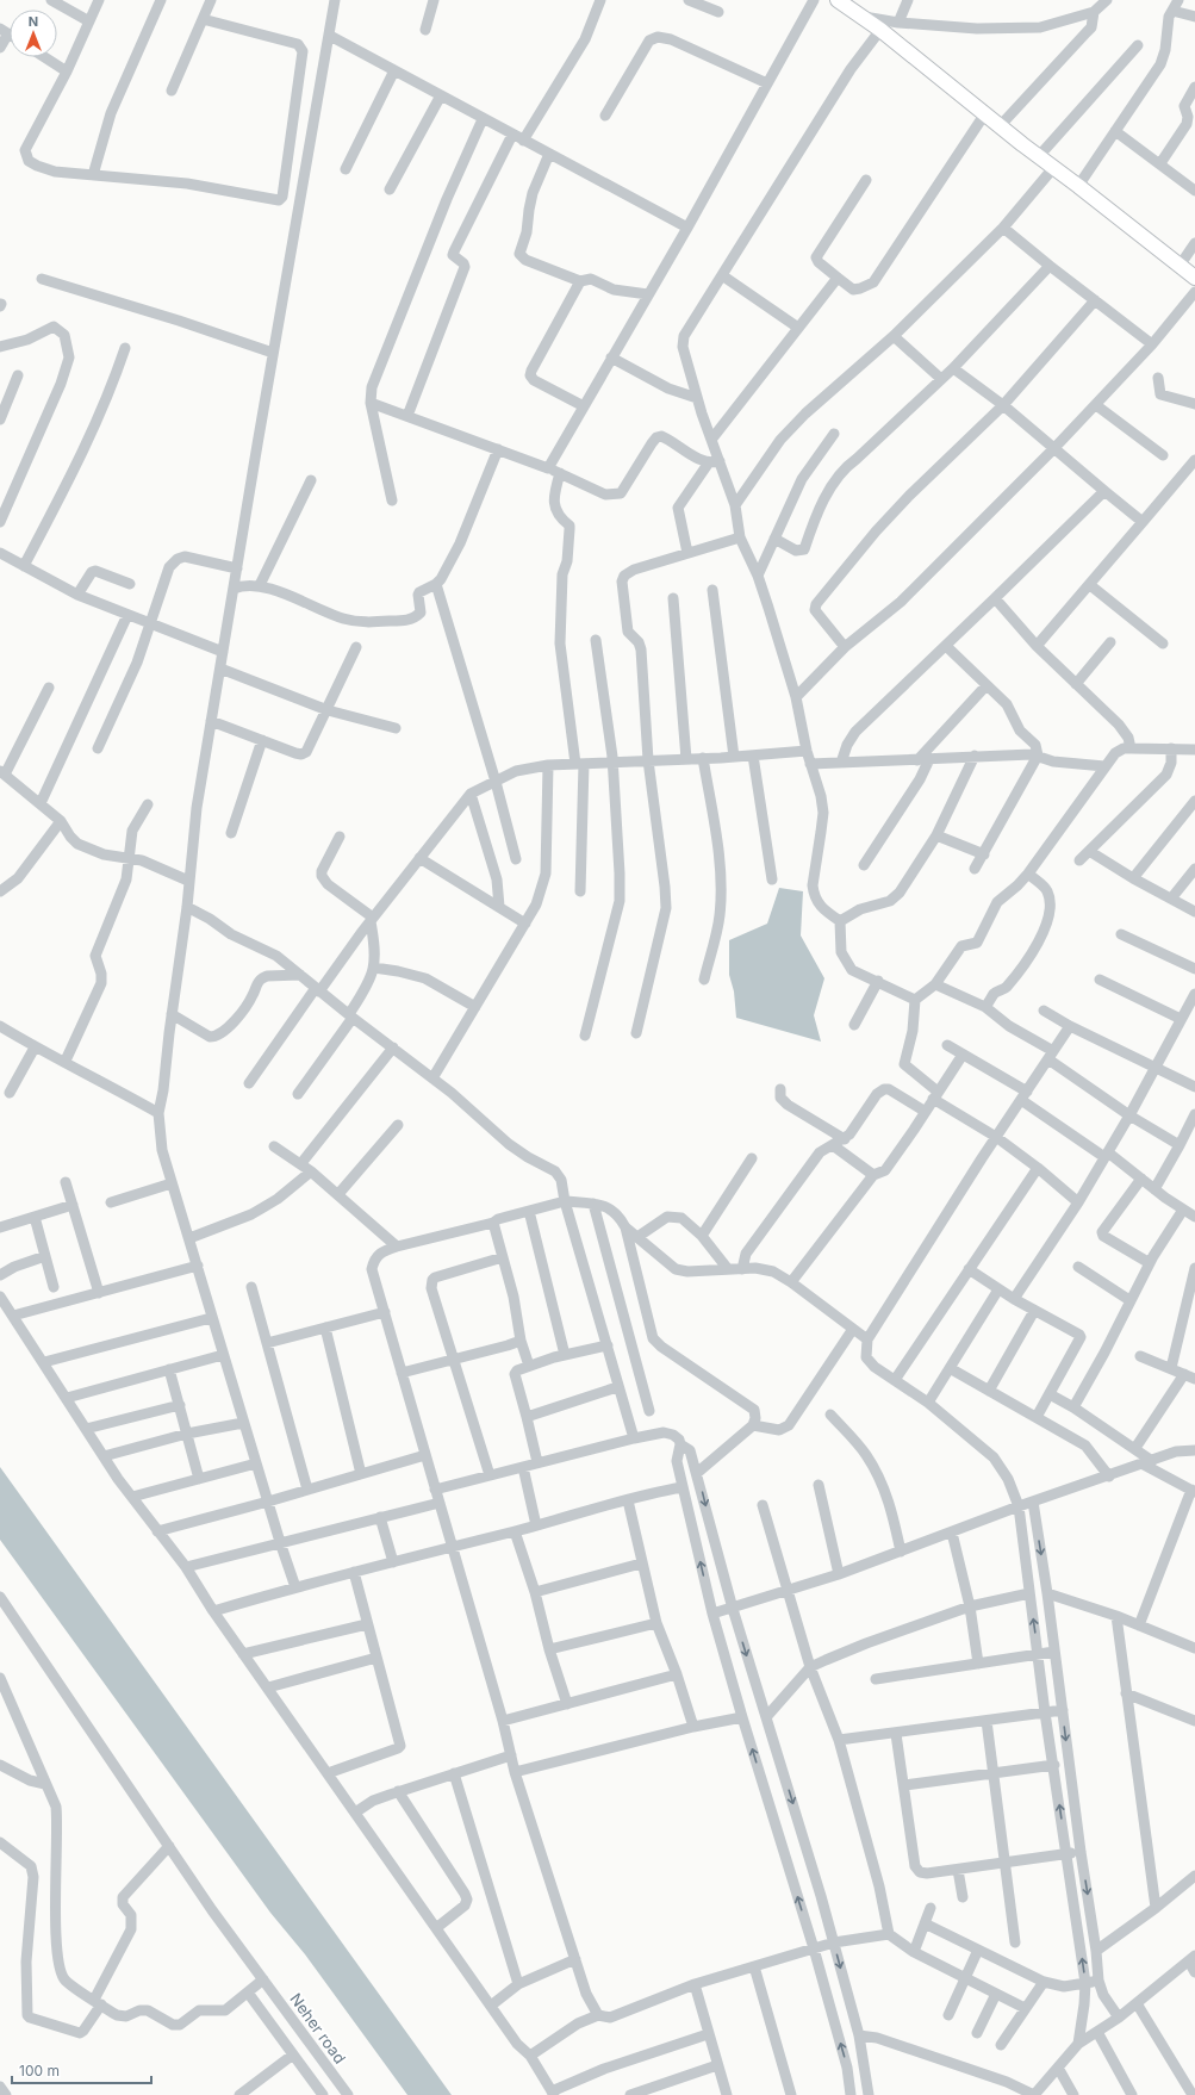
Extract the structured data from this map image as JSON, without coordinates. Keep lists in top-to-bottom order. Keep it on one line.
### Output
{"streets":{"street":["Neher road"]},"scale_bar":"100 m","north":"top"}
